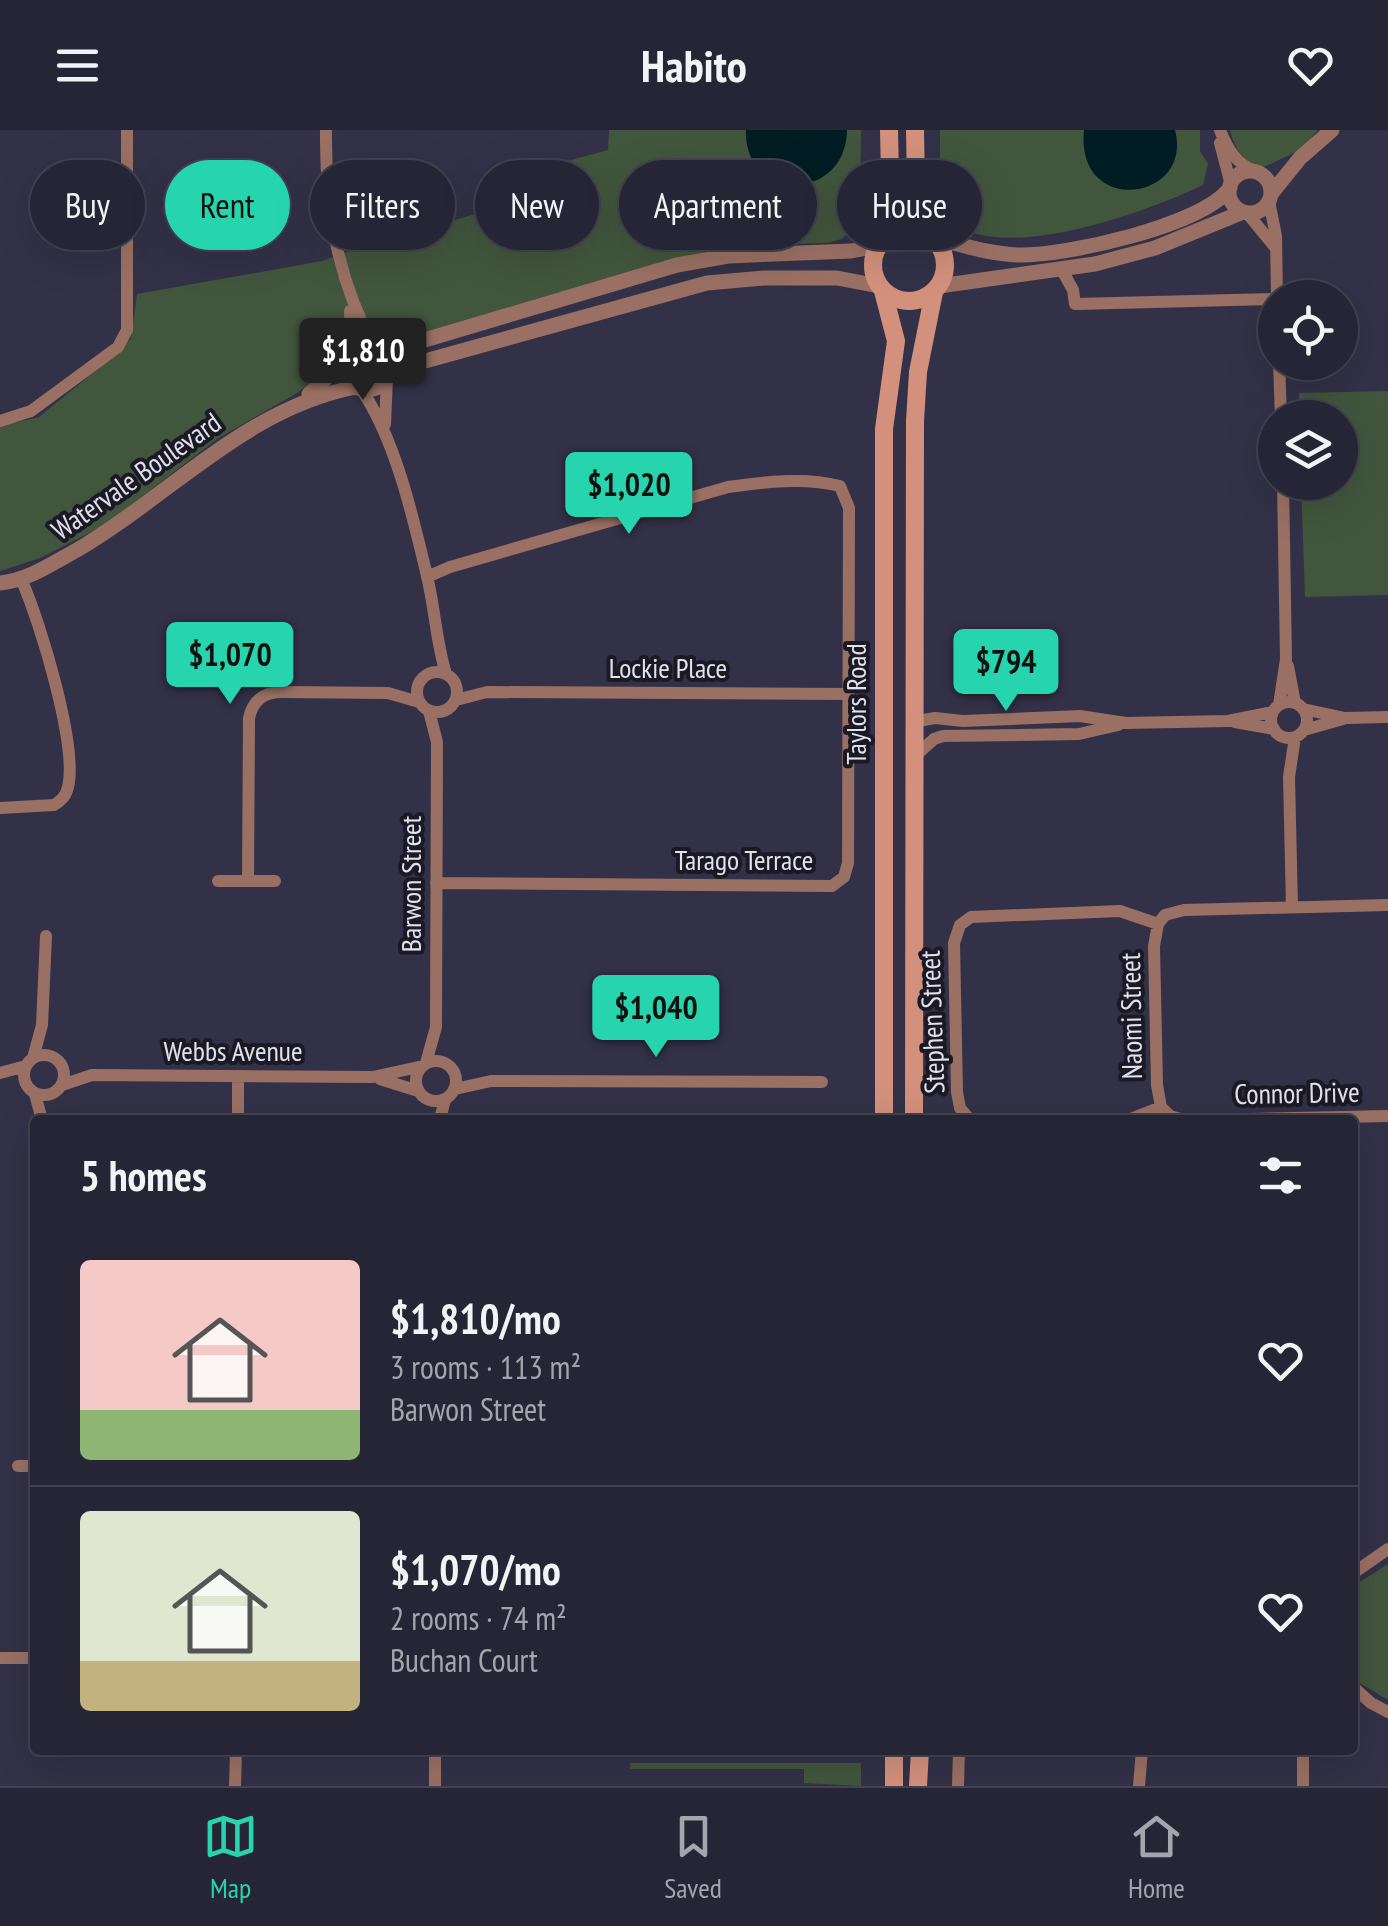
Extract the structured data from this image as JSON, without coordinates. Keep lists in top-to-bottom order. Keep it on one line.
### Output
{"streets":{"main road":["Taylors Road"],"street":["Watervale Boulevard","Lockie Place","Tarago Terrace","Barwon Street","Naomi Street","Stephen Street","Webbs Avenue","Connor Drive"]},"crossings":[["Lockie Place","Tarago Terrace"],["Lockie Place","Barwon Street"],["Tarago Terrace","Barwon Street"],["Barwon Street","Webbs Avenue"],["Naomi Street","Stephen Street"]],"page":{"header":"Habito","chip":["Buy","Rent","Filters","New","Apartment","House"],"price":["$1,810","$1,020","$1,070","$794","$1,040"],"heading":"5 homes","list":[{"name":"$1,810/mo","note":"3 rooms · 113 m² · Barwon Street"},{"name":"$1,070/mo","note":"2 rooms · 74 m² · Buchan Court"}],"tabs":["Map","Saved","Home"]}}
